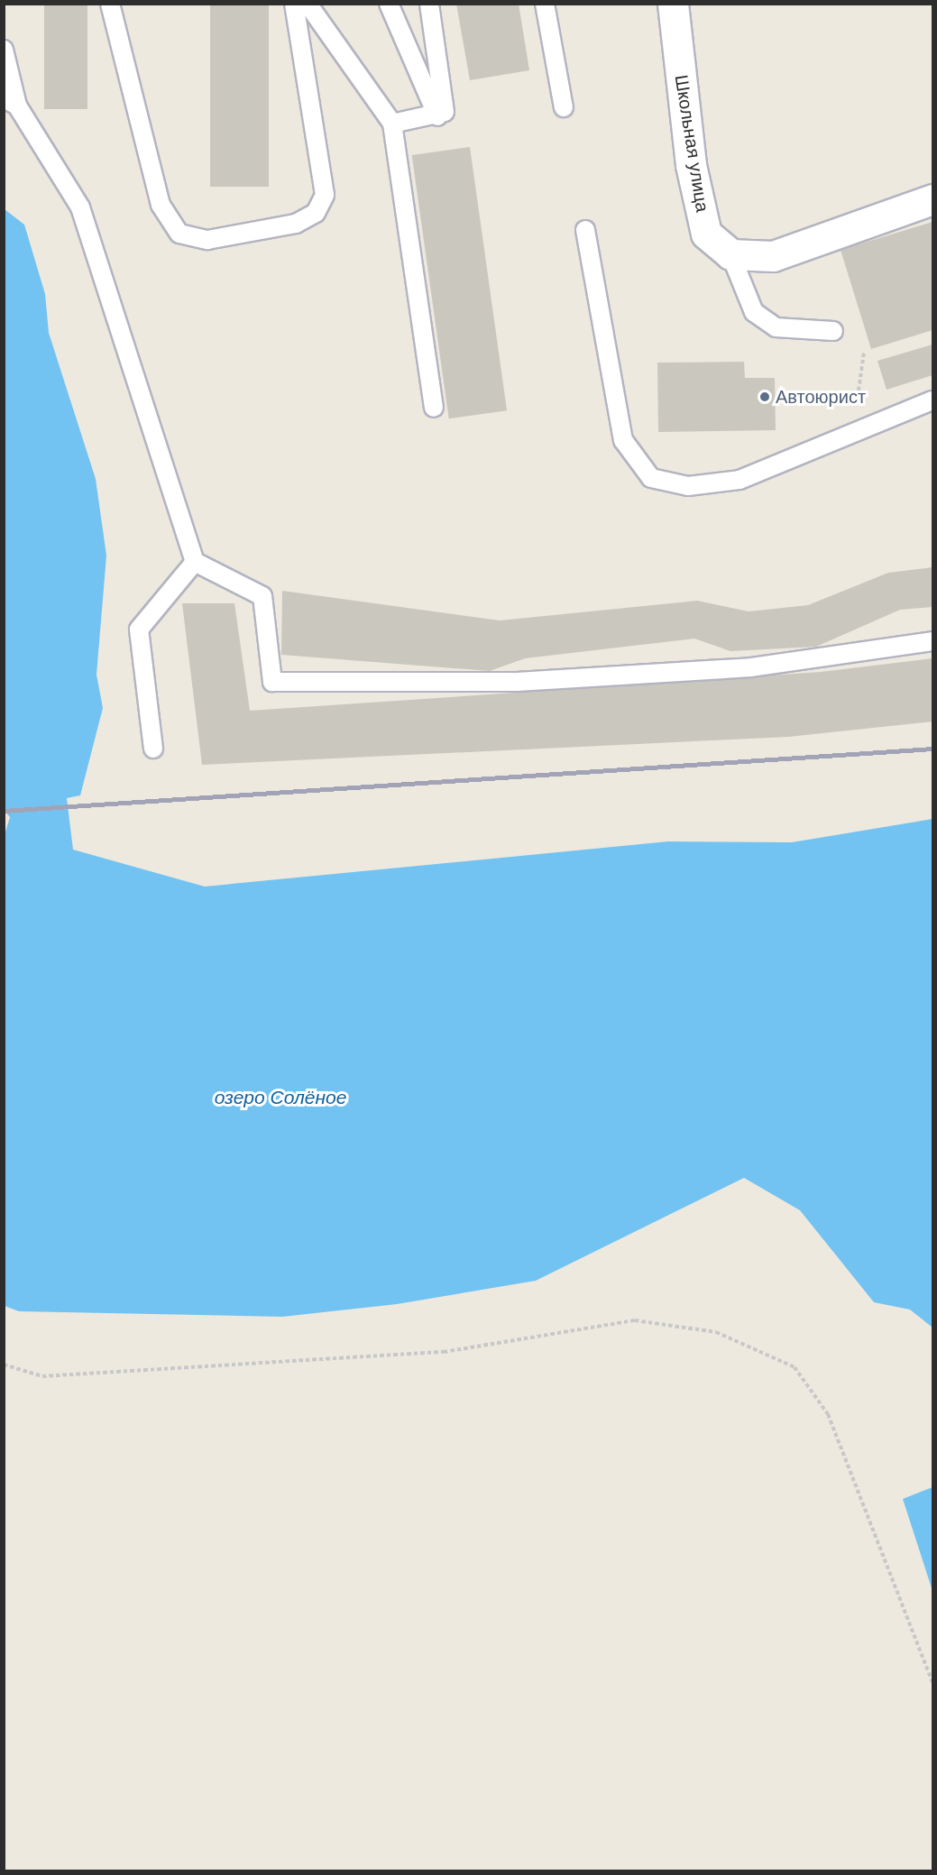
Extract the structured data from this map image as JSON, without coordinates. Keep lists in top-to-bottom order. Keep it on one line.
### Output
{"streets":{"street":["Школьная улица"]},"water":["озеро Солёное"],"places":["Автоюрист"]}
